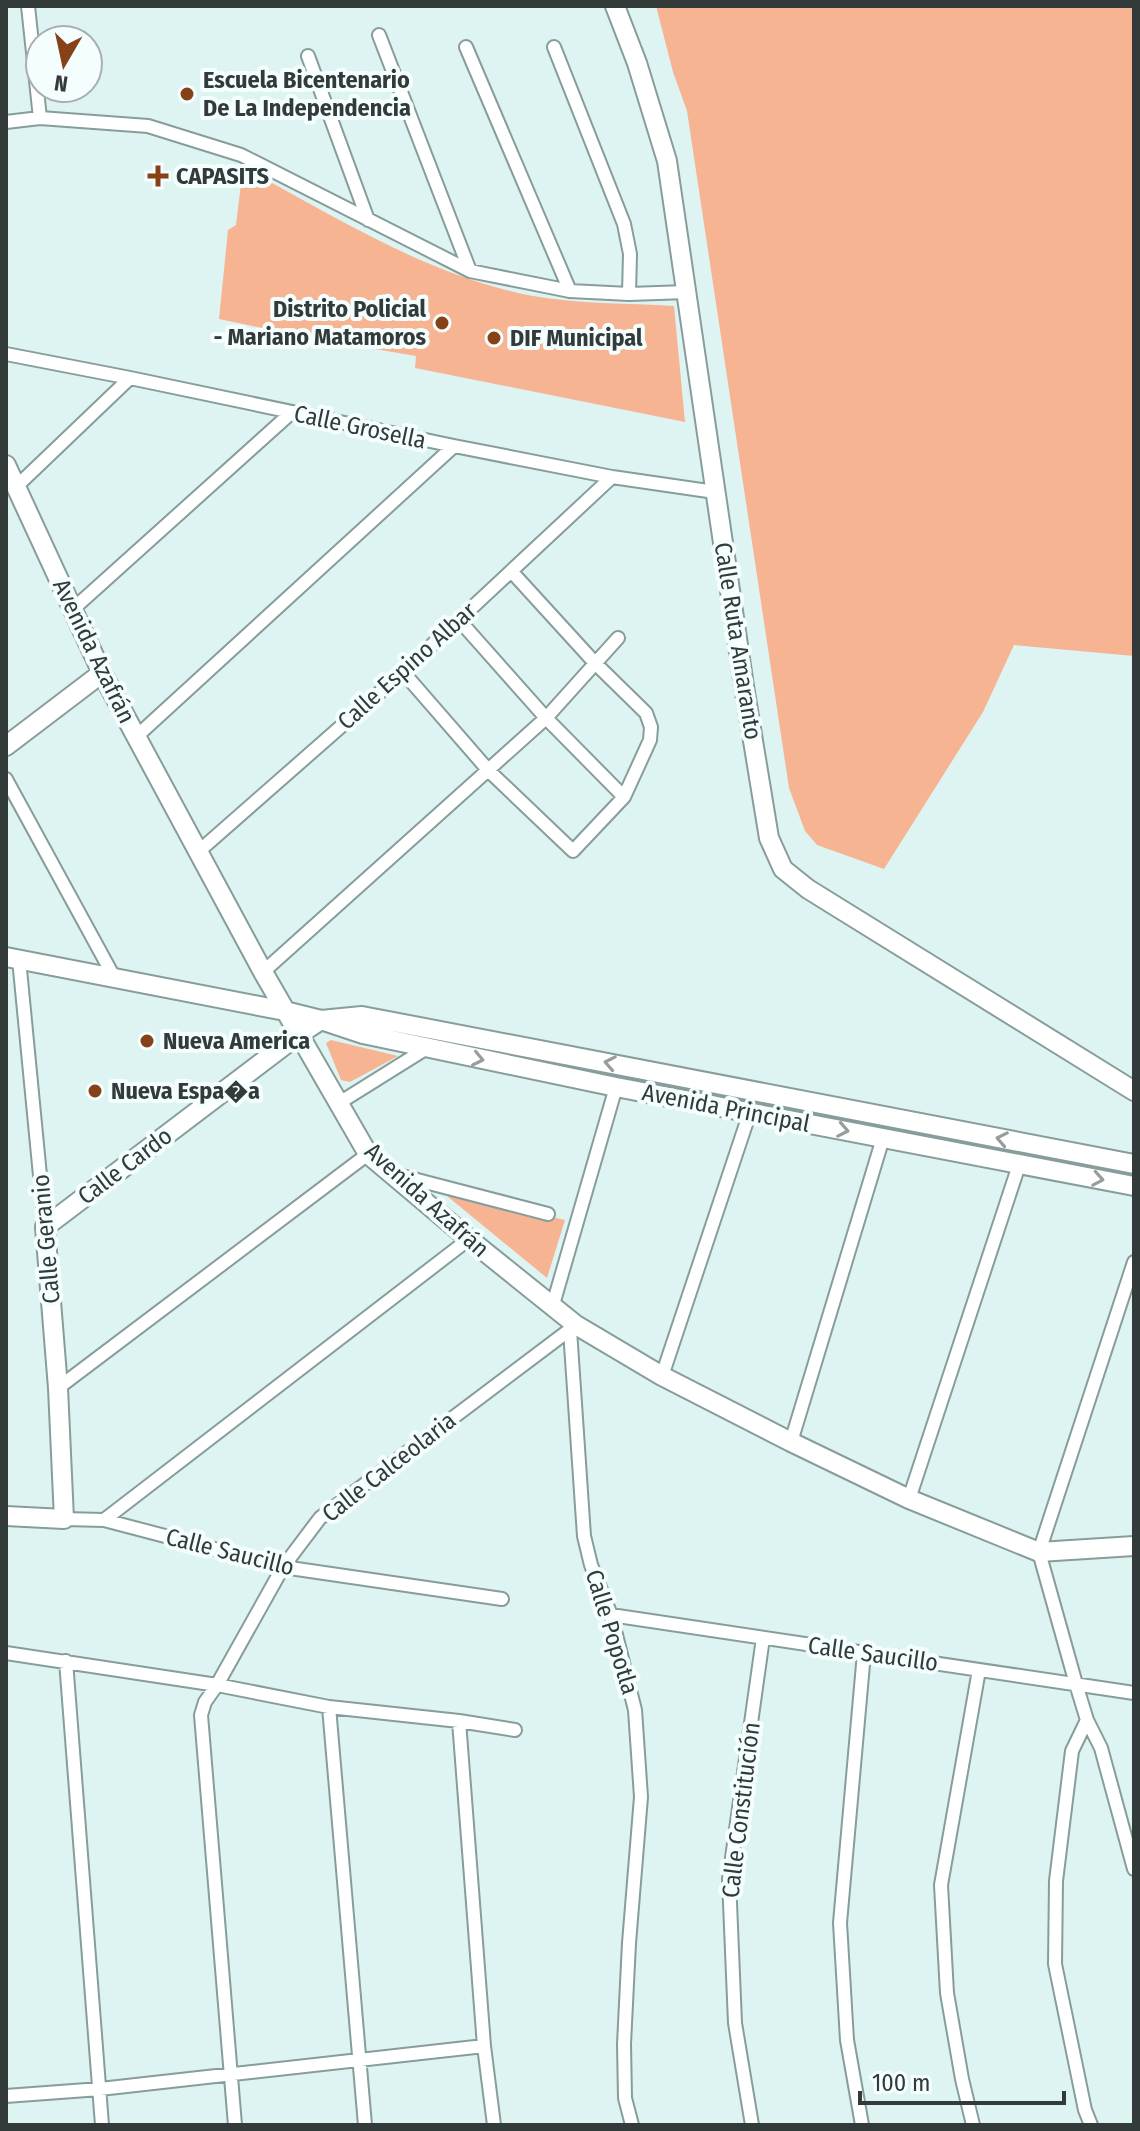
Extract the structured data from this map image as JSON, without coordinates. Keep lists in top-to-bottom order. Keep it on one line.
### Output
{"streets":{"street":["Calle Grosella","Calle Ruta Amaranto","Avenida Azafrán","Calle Espino Albar","Avenida Principal","Calle Cardo","Calle Geranio","Calle Calceolaria","Calle Saucillo","Calle Popotla","Calle Constitución"]},"crossings":[["Calle Grosella","Calle Ruta Amaranto"],["Calle Grosella","Calle Espino Albar"],["Avenida Azafrán","Calle Espino Albar"],["Avenida Azafrán","Avenida Principal"],["Avenida Azafrán","Calle Cardo"],["Avenida Azafrán","Calle Calceolaria"],["Avenida Azafrán","Calle Popotla"],["Avenida Principal","Calle Cardo"],["Avenida Principal","Calle Geranio"],["Calle Cardo","Calle Geranio"],["Calle Geranio","Calle Saucillo"],["Calle Calceolaria","Calle Saucillo"],["Calle Calceolaria","Calle Popotla"],["Calle Saucillo","Calle Popotla"],["Calle Saucillo","Calle Constitución"]],"places":{"other":["Escuela Bicentenario De La Independencia","Distrito Policial - Mariano Matamoros","DIF Municipal","Nueva America","Nueva Espa�a"],"health":["CAPASITS"]},"scale_bar":"100 m","north":"bottom"}
